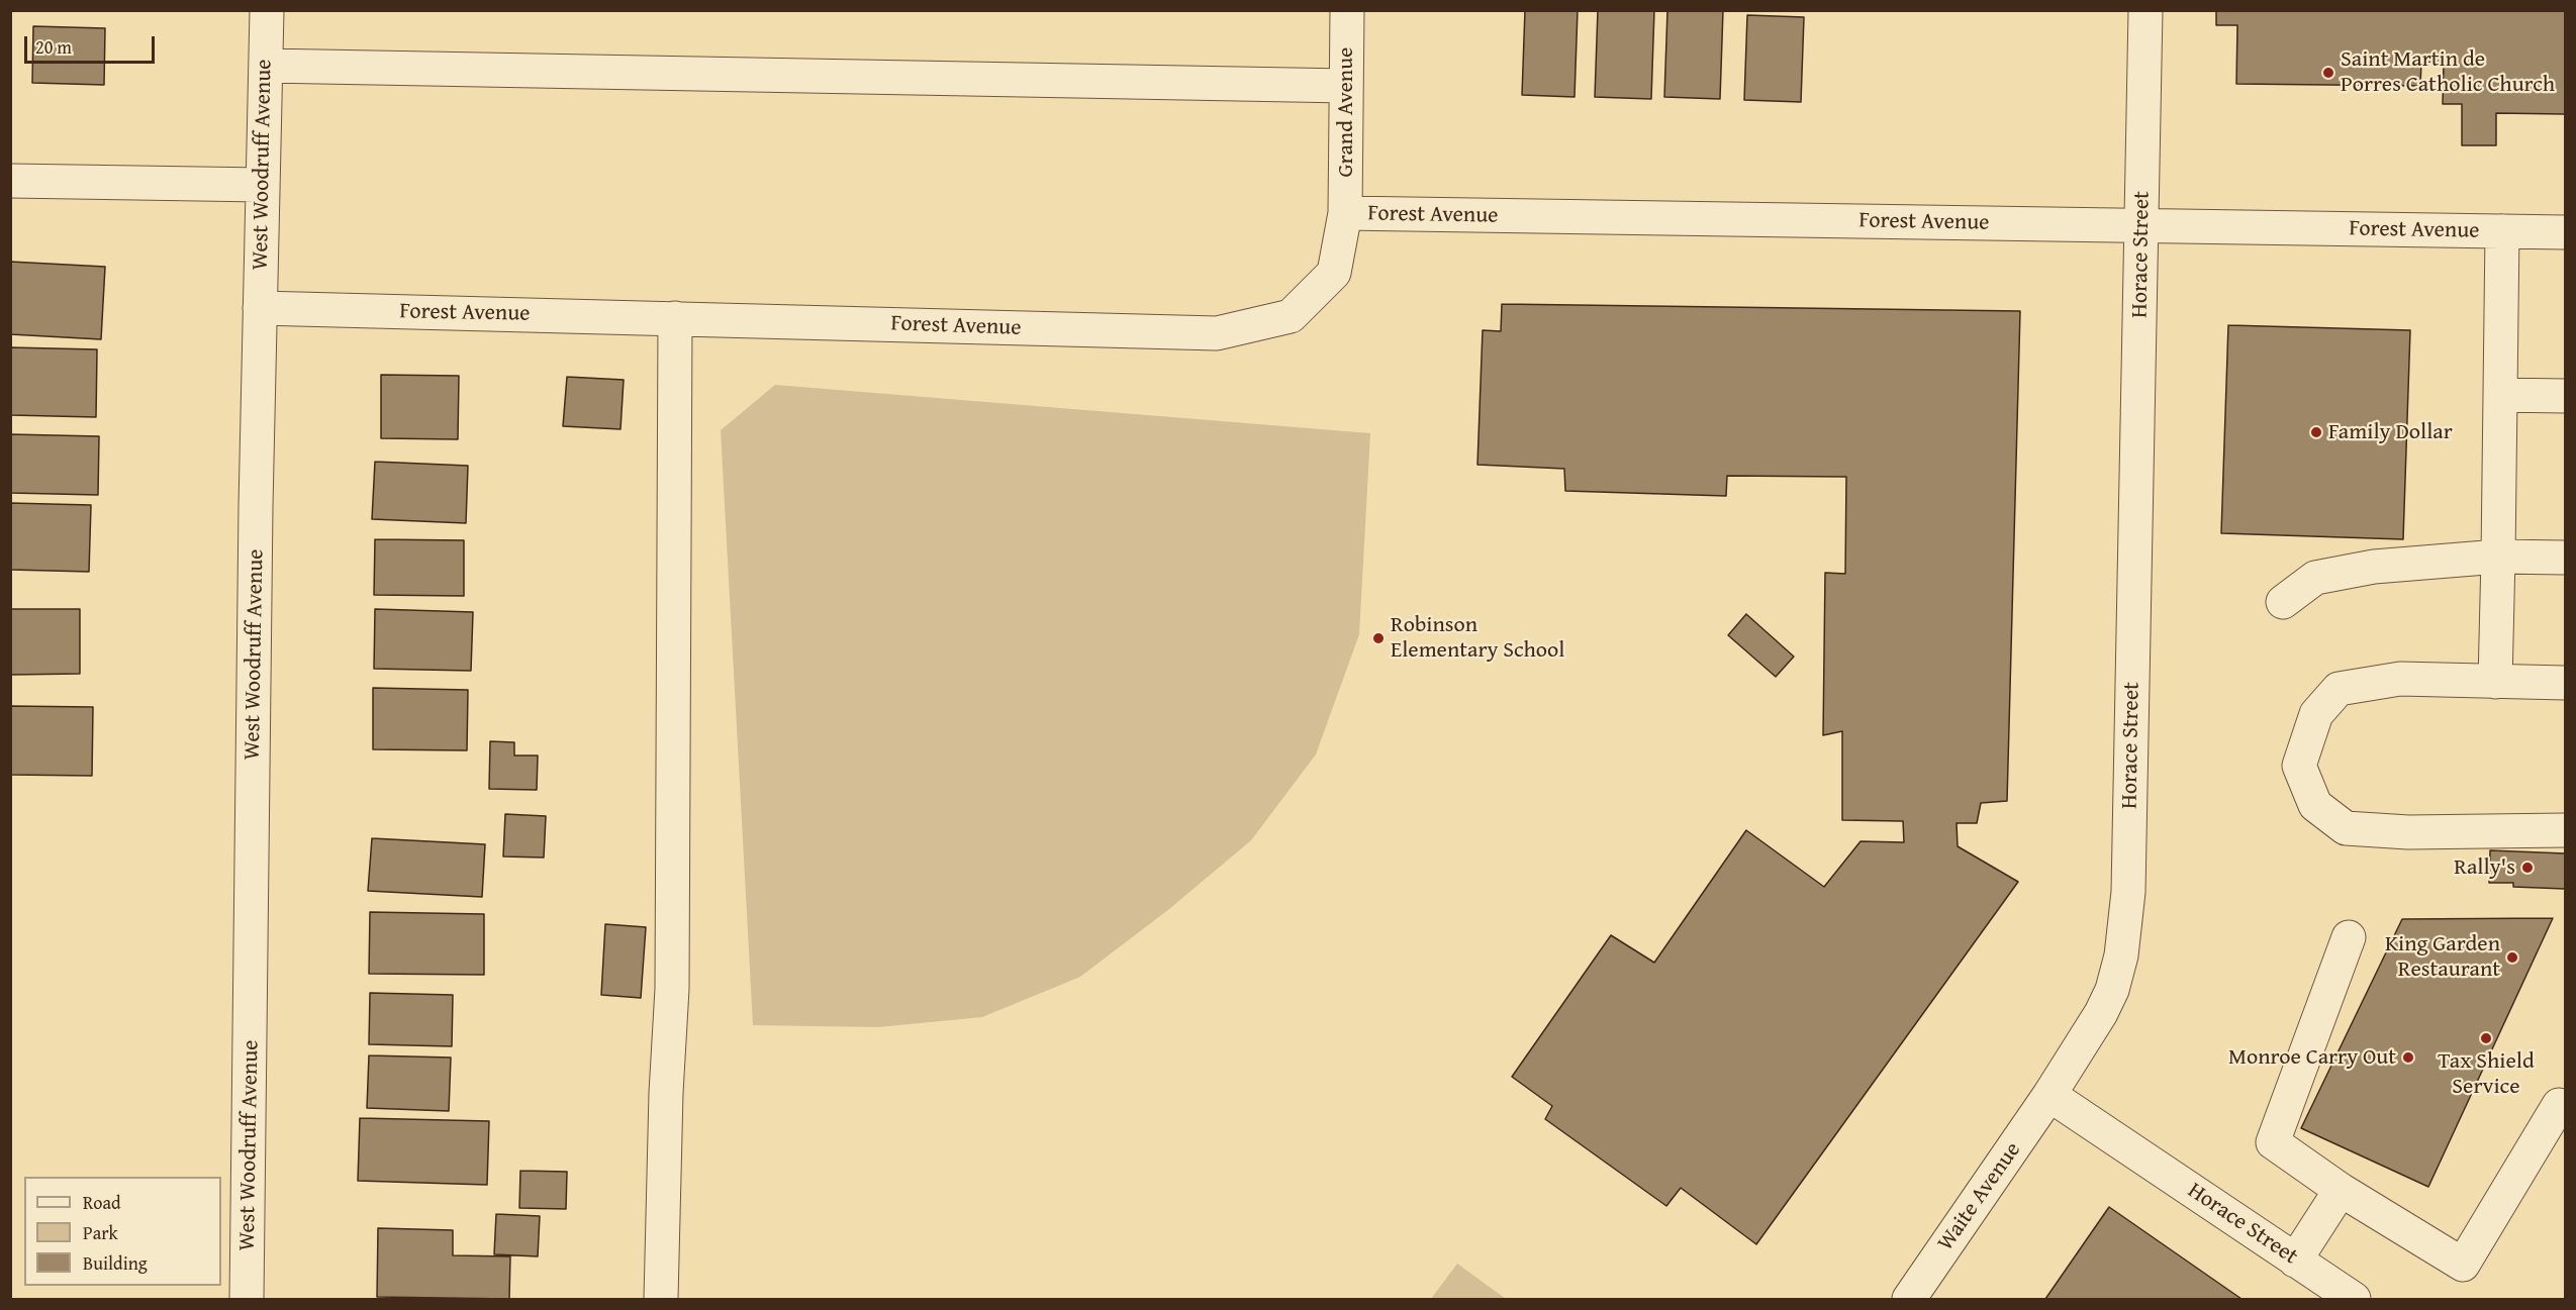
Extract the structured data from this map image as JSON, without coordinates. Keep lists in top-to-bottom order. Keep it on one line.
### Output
{"streets":{"street":["Grand Avenue","West Woodruff Avenue","Forest Avenue","Horace Street","Waite Avenue"]},"crossings":[["Grand Avenue","Forest Avenue"],["West Woodruff Avenue","Forest Avenue"],["Forest Avenue","Horace Street"],["Horace Street","Waite Avenue"]],"places":["Saint Martin de Porres Catholic Church","Family Dollar","Robinson Elementary School","Rally's","King Garden Restaurant","Tax Shield Service","Monroe Carry Out"],"legend":["Road","Park","Building"],"scale_bar":"20 m"}
